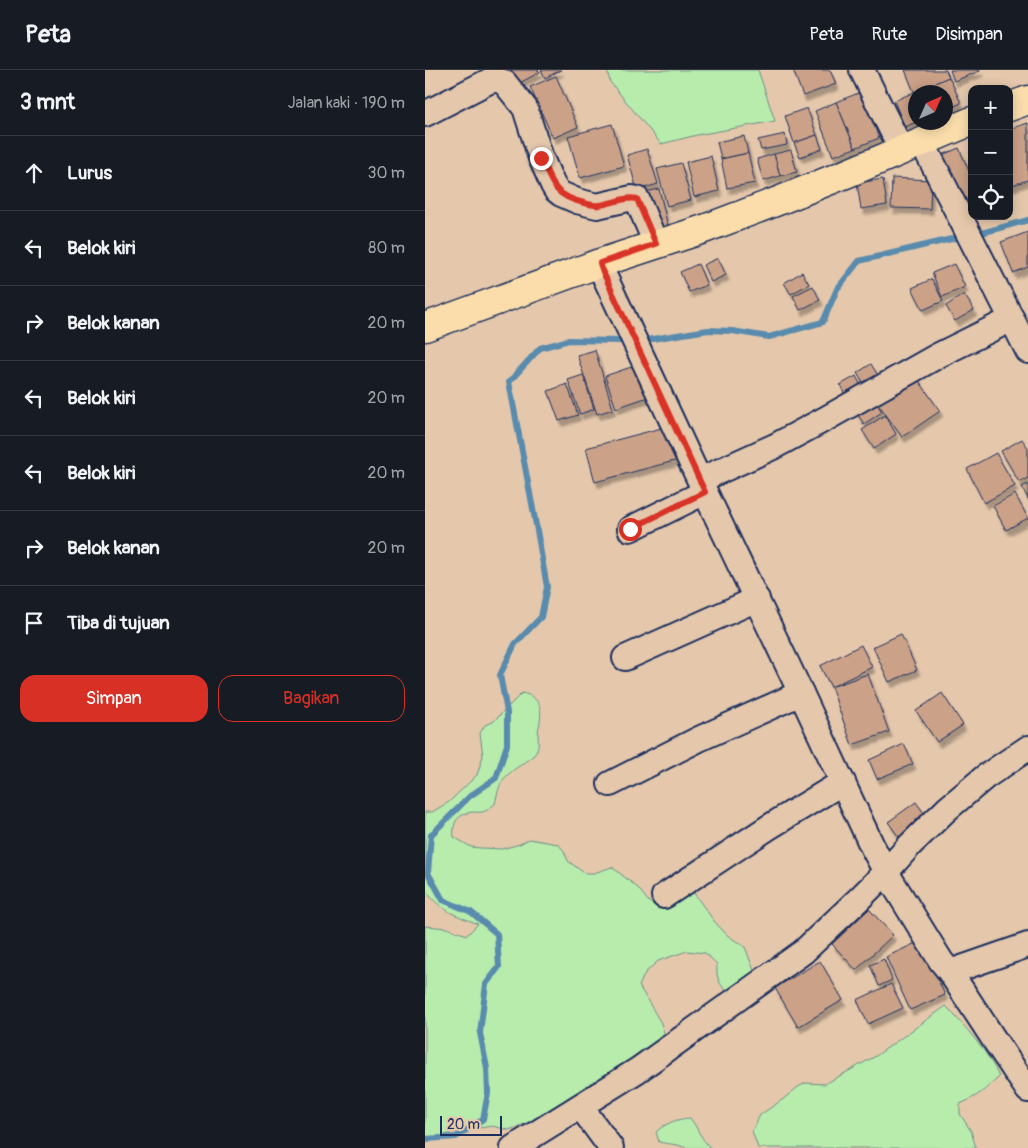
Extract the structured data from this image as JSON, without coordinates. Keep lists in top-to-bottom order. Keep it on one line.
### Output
{"scale_bar":"20 m","north":"top right","page":{"header":"Peta","nav":["Peta","Rute","Disimpan"],"heading":["3 mnt","Jalan kaki · 190 m"],"map_buttons":["+","−"],"list":[["Lurus","30 m"],["Belok kiri","80 m"],["Belok kanan","20 m"],["Belok kiri","20 m"],["Belok kiri","20 m"],["Belok kanan","20 m"],"Tiba di tujuan"],"buttons":["Simpan","Bagikan"],"scale":"20 m"}}
